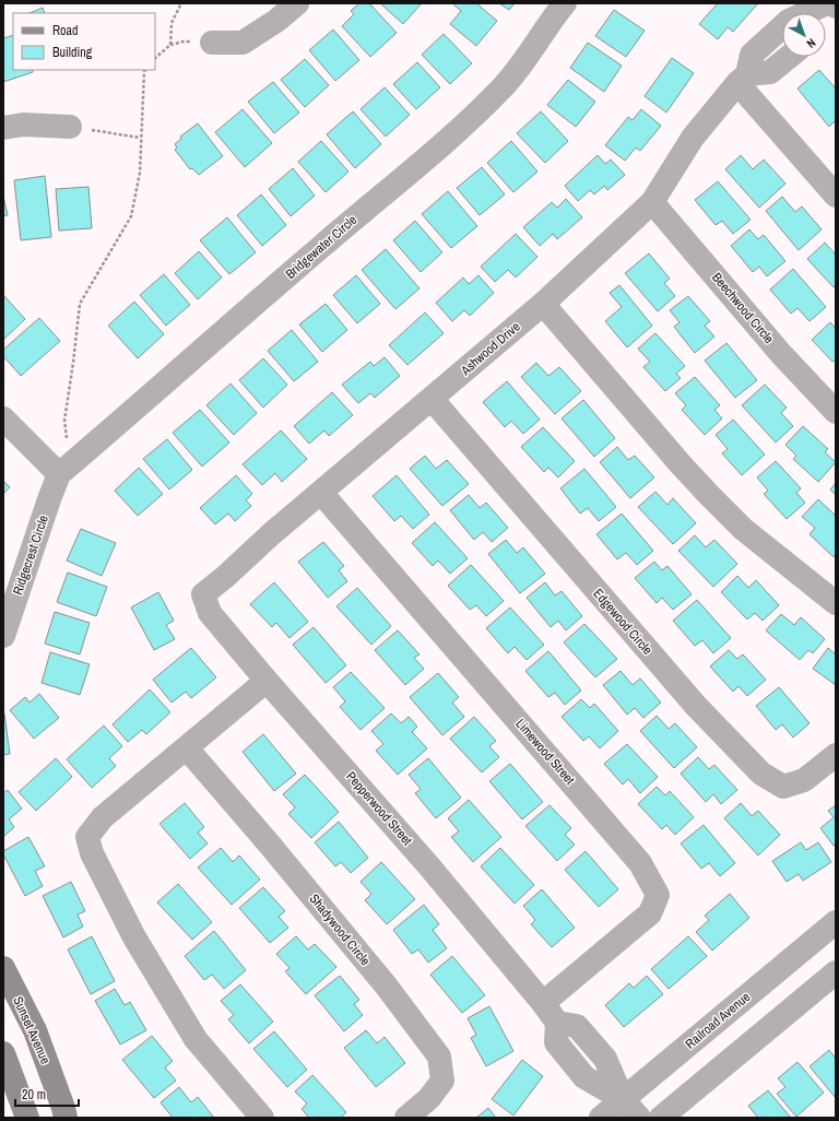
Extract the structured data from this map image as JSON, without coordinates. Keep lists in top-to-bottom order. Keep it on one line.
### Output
{"streets":{"main road":["Sunset Avenue"],"street":["Bridgewater Circle","Beechwood Circle","Ashwood Drive","Ridgecrest Circle","Edgewood Circle","Limewood Street","Pepperwood Street","Shadywood Circle","Railroad Avenue"]},"crossings":[["Bridgewater Circle","Ridgecrest Circle"],["Beechwood Circle","Ashwood Drive"],["Ashwood Drive","Edgewood Circle"],["Ashwood Drive","Limewood Street"],["Ashwood Drive","Pepperwood Street"],["Limewood Street","Pepperwood Street"],["Pepperwood Street","Railroad Avenue"]],"legend":["Road","Building"],"scale_bar":"20 m","north":"bottom right"}
